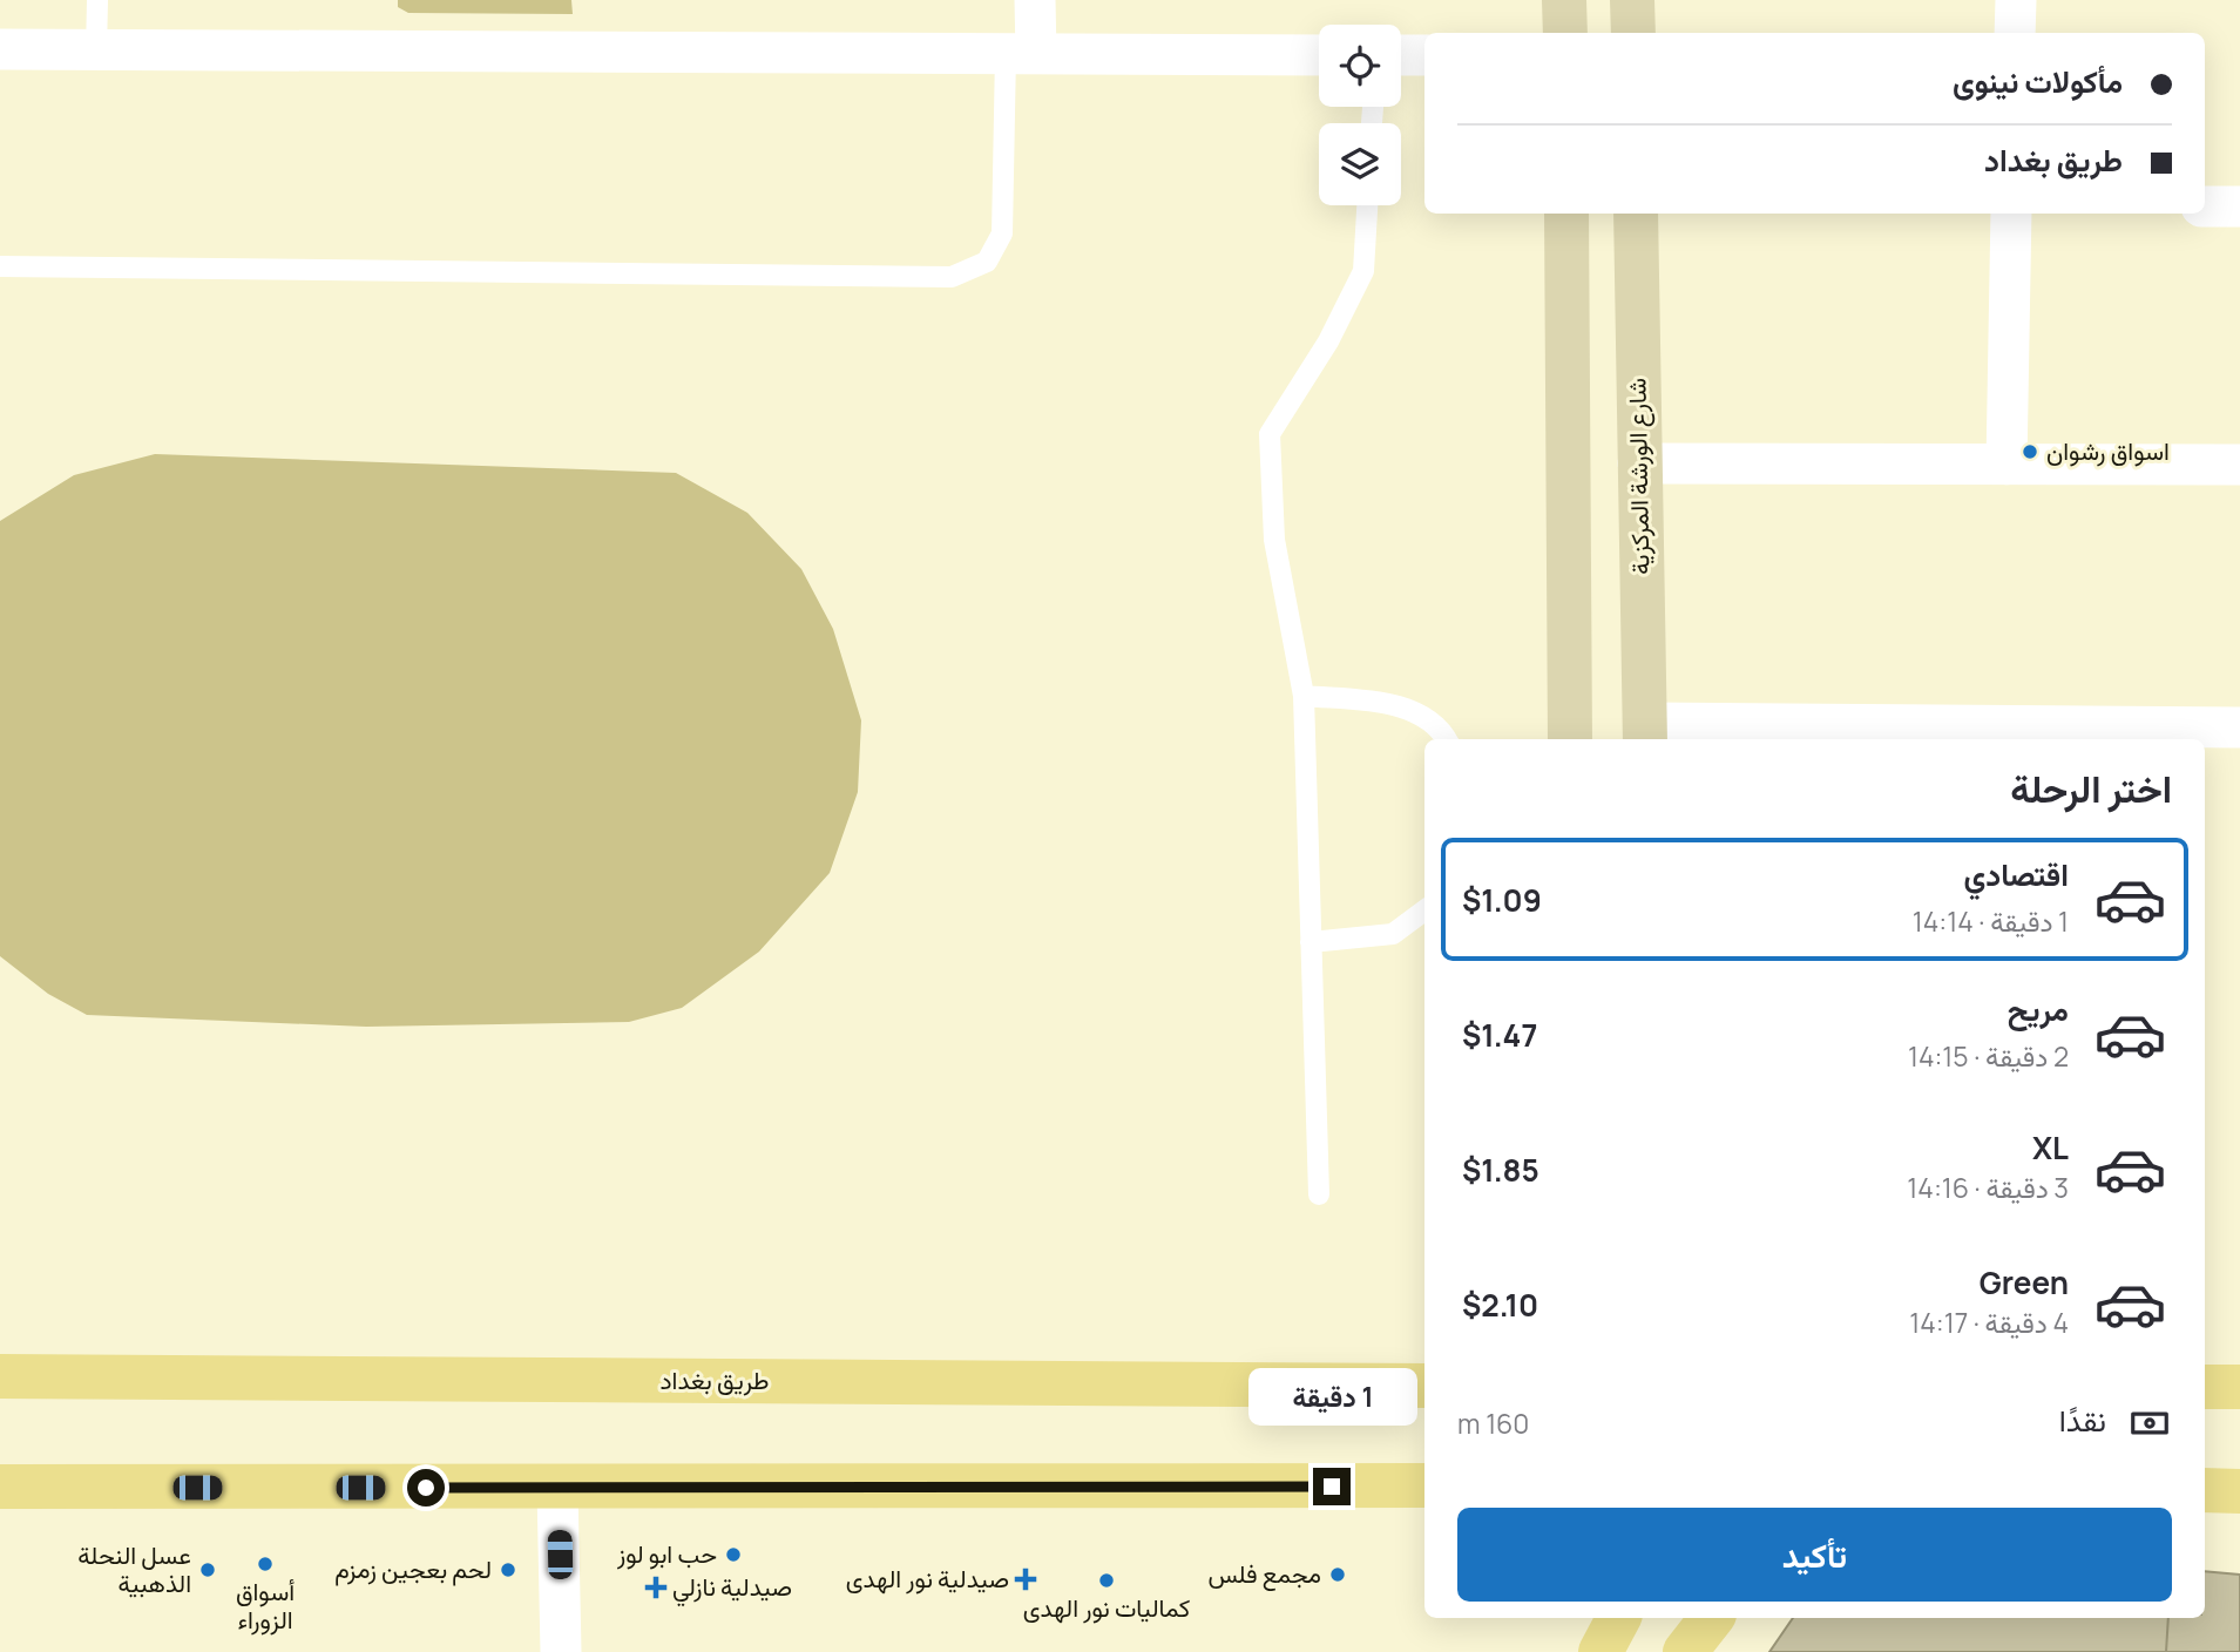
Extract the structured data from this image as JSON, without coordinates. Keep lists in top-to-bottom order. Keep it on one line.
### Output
{"streets":{"main road":["شارع الورشة المركزية","طريق بغداد"]},"places":{"other":["اسواق رشوان","حب ابو لوز","أسواق الزوراء","عسل النحلة الذهبية","لحم بعجين زمزم","مجمع فلس","كماليات نور الهدى"],"health":["صيدلية نور الهدى","صيدلية نازلي"]},"page":{"banner":["مأكولات نينوى","طريق بغداد"],"heading":"اختر الرحلة","list":[{"name":"اقتصادي","note":"1 دقيقة · 14:14","value":"$1.09"},{"name":"مريح","note":"2 دقيقة · 14:15","value":"$1.47"},{"name":"XL","note":"3 دقيقة · 14:16","value":"$1.85"},{"name":"Green","note":"4 دقيقة · 14:17","value":"$2.10"}],"bubble":"1 دقيقة","pay":["نقدًا","160 m"],"buttons":"تأكيد"}}
